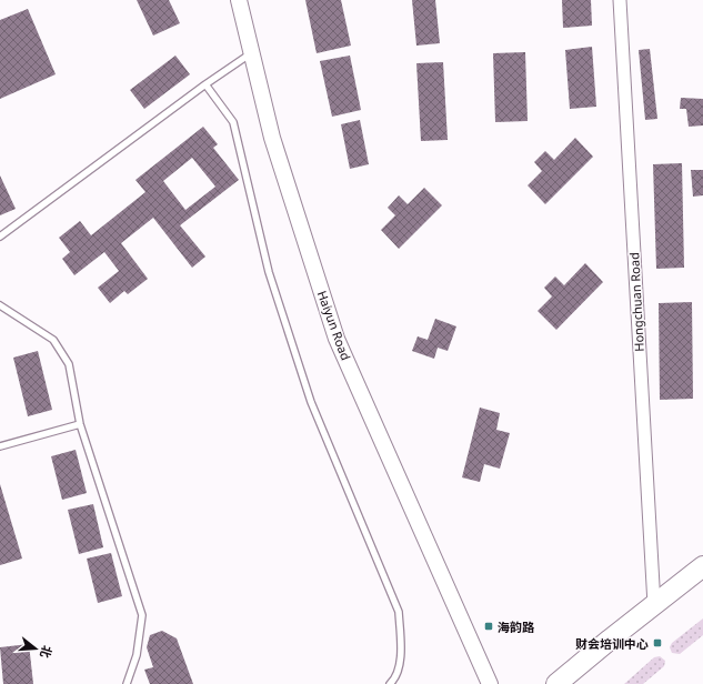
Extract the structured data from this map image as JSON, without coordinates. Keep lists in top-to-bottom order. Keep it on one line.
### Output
{"streets":{"street":["Hongchuan Road","Haiyun Road"]},"places":{"transit":["海韵路","财会培训中心"]},"north":"right"}
